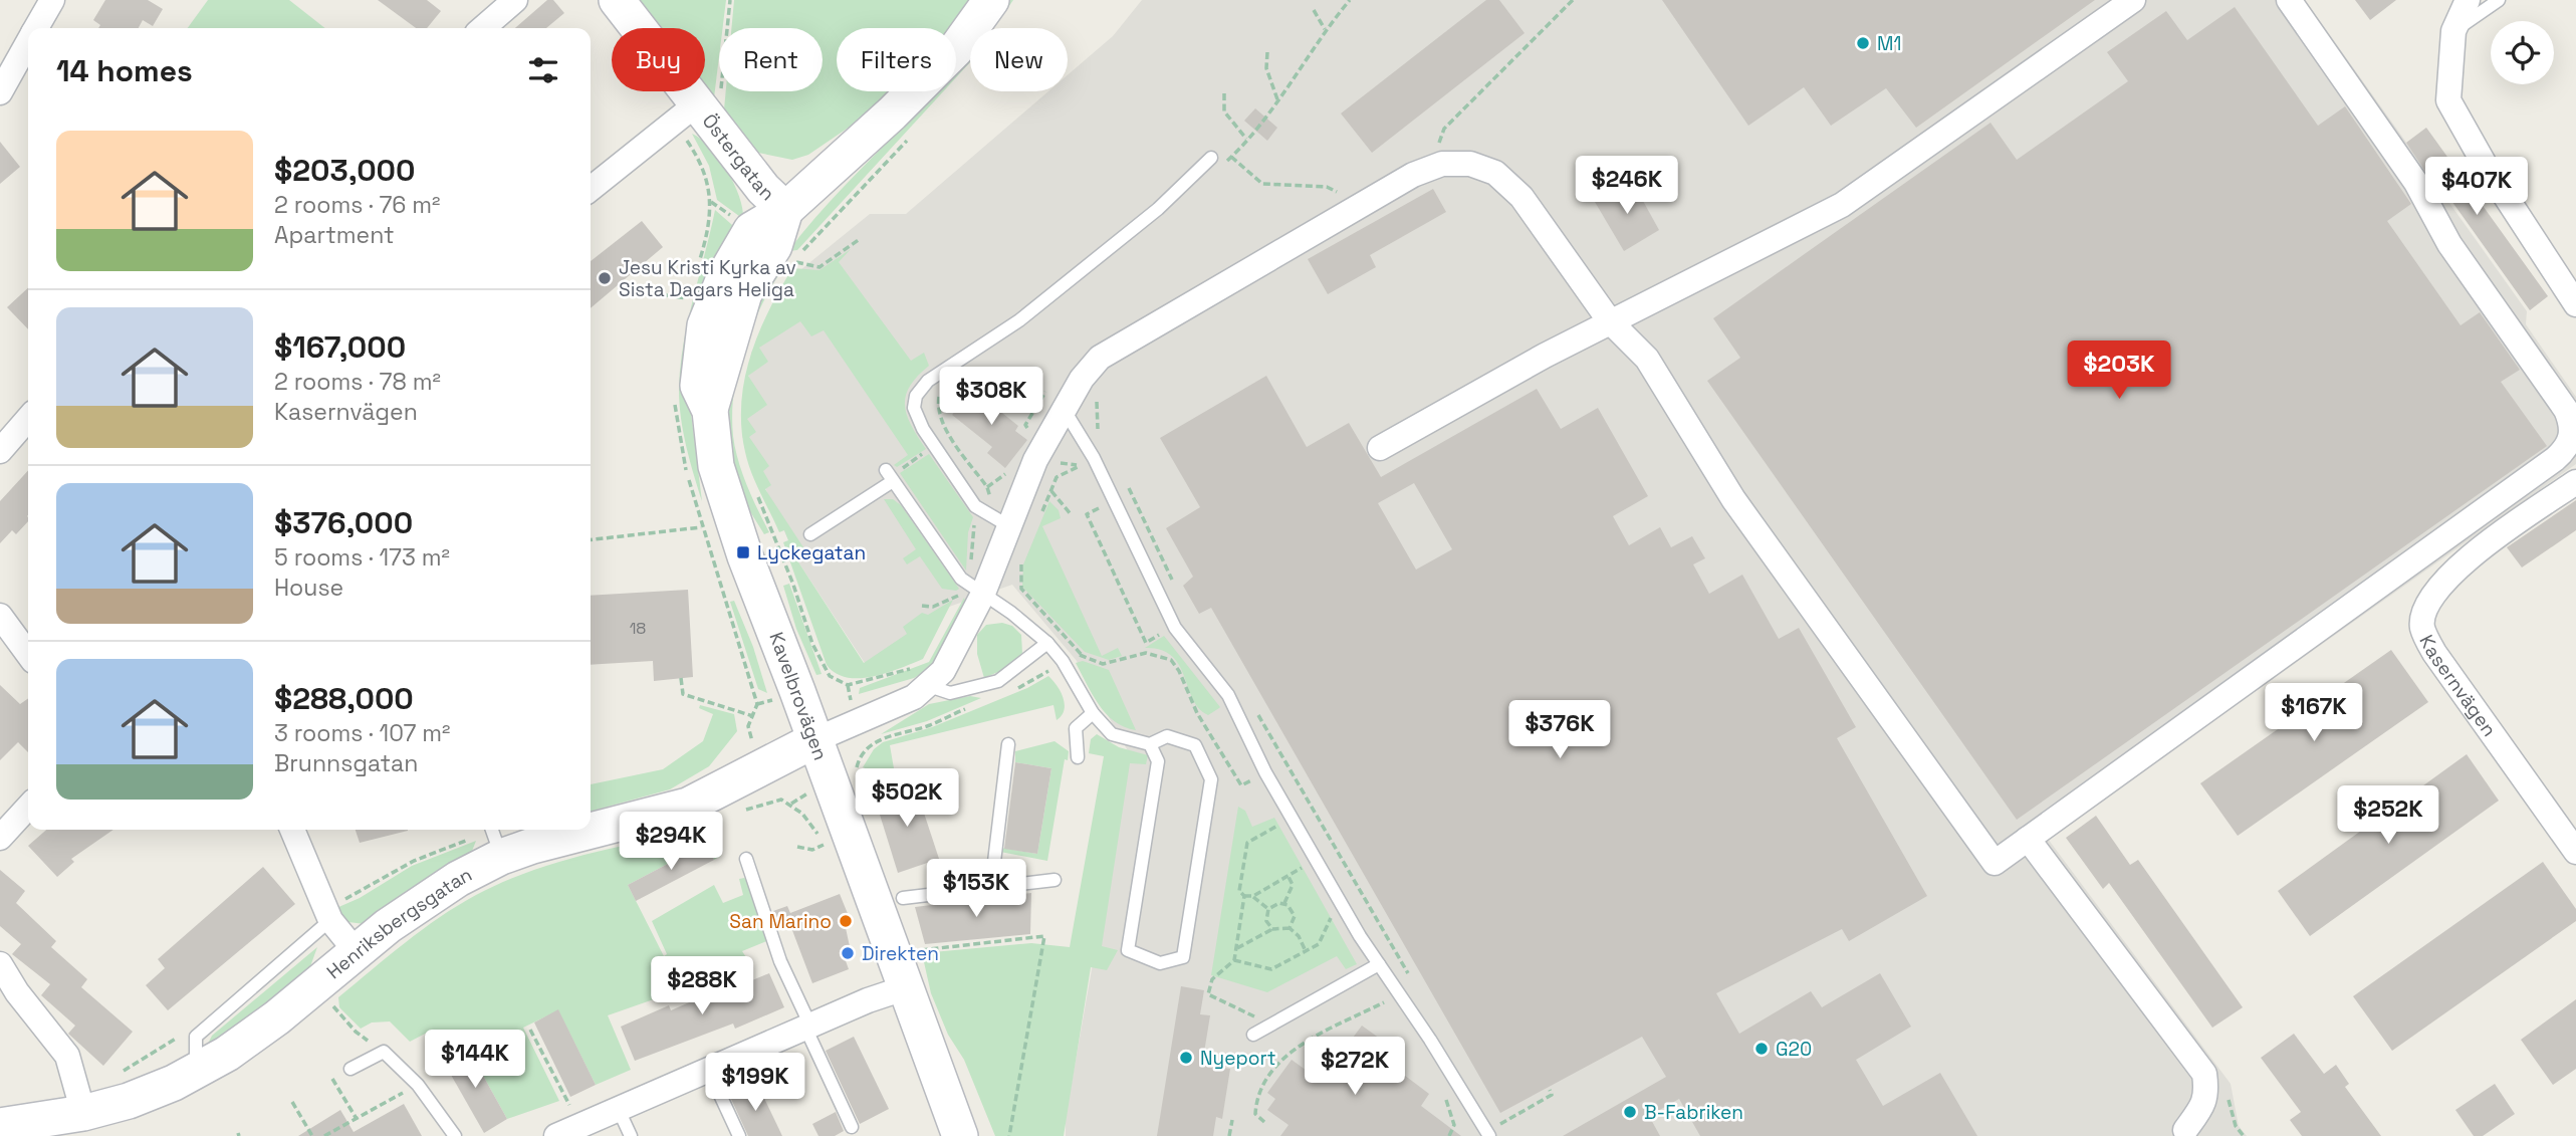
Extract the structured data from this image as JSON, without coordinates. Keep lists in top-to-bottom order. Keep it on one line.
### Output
{"streets":{"main road":["Östergatan","Kavelbrovägen","Henriksbergsgatan"],"street":["Kasernvägen"]},"crossings":[["Östergatan","Kavelbrovägen"],["Kavelbrovägen","Henriksbergsgatan"]],"places":{"other":["M1","Jesu Kristi Kyrka av Sista Dagars Heliga","San Marino","Direkten","G20","Nyeport","B-Fabriken"],"transit":["Lyckegatan"]},"house_numbers":["18"],"page":{"chip":["Buy","Rent","Filters","New"],"heading":"14 homes","list":[{"name":"$203,000","note":"2 rooms · 76 m² · Apartment"},{"name":"$167,000","note":"2 rooms · 78 m² · Kasernvägen"},{"name":"$376,000","note":"5 rooms · 173 m² · House"},{"name":"$288,000","note":"3 rooms · 107 m² · Brunnsgatan"}],"price":["$246K","$407K","$203K","$308K","$167K","$376K","$502K","$252K","$294K","$153K","$288K","$144K","$272K","$199K"]}}
